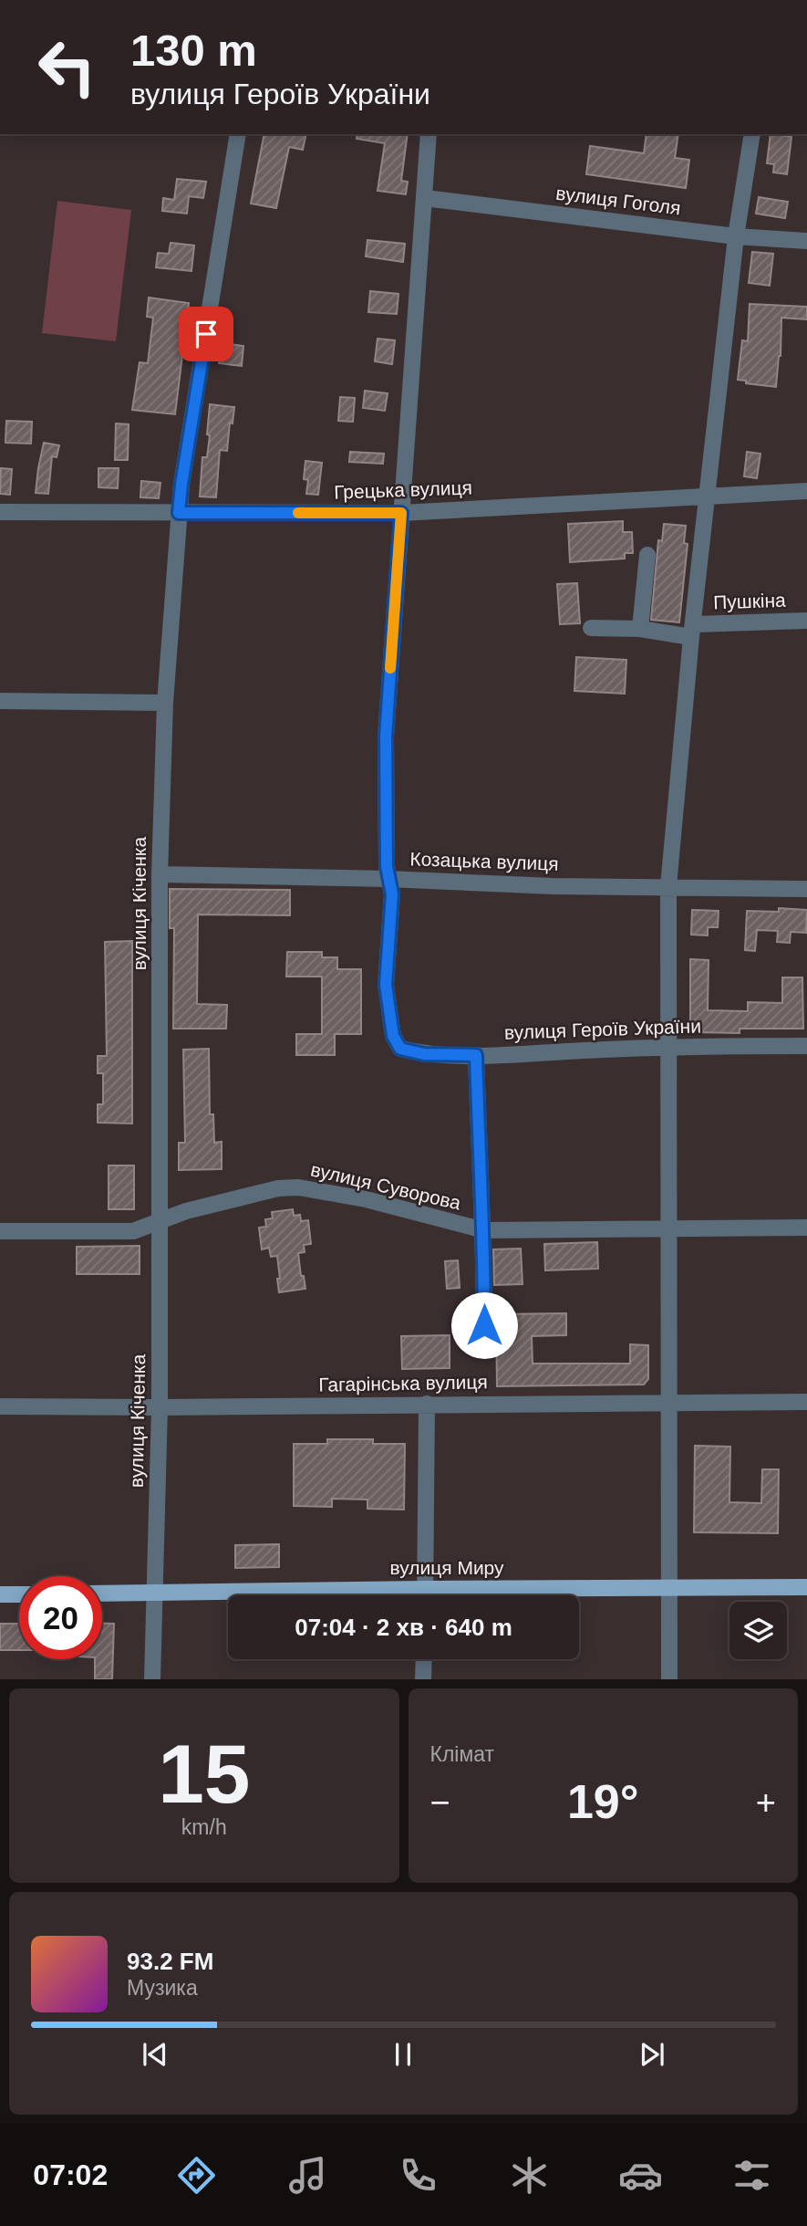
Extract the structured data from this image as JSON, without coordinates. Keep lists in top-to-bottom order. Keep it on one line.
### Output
{"streets":{"main road":["вулиця Миру"],"street":["вулиця Гоголя","Грецька вулиця","Пушкіна","Козацька вулиця","вулиця Кіченка","вулиця Героїв України","вулиця Суворова","Гагарінська вулиця"]},"crossings":[["Грецька вулиця","вулиця Кіченка"],["Козацька вулиця","вулиця Кіченка"],["Козацька вулиця","вулиця Героїв України"],["вулиця Кіченка","вулиця Суворова"],["вулиця Кіченка","Гагарінська вулиця"],["вулиця Кіченка","вулиця Миру"]],"page":{"turn":["130 m","вулиця Героїв України"],"limit":"20","trip":"07:04 · 2 хв · 640 m","tile":[["15","km/h"],"Клімат"],"heat":["−","19°","+"],"song":["93.2 FM","Музика"],"tabs":"07:02"}}
